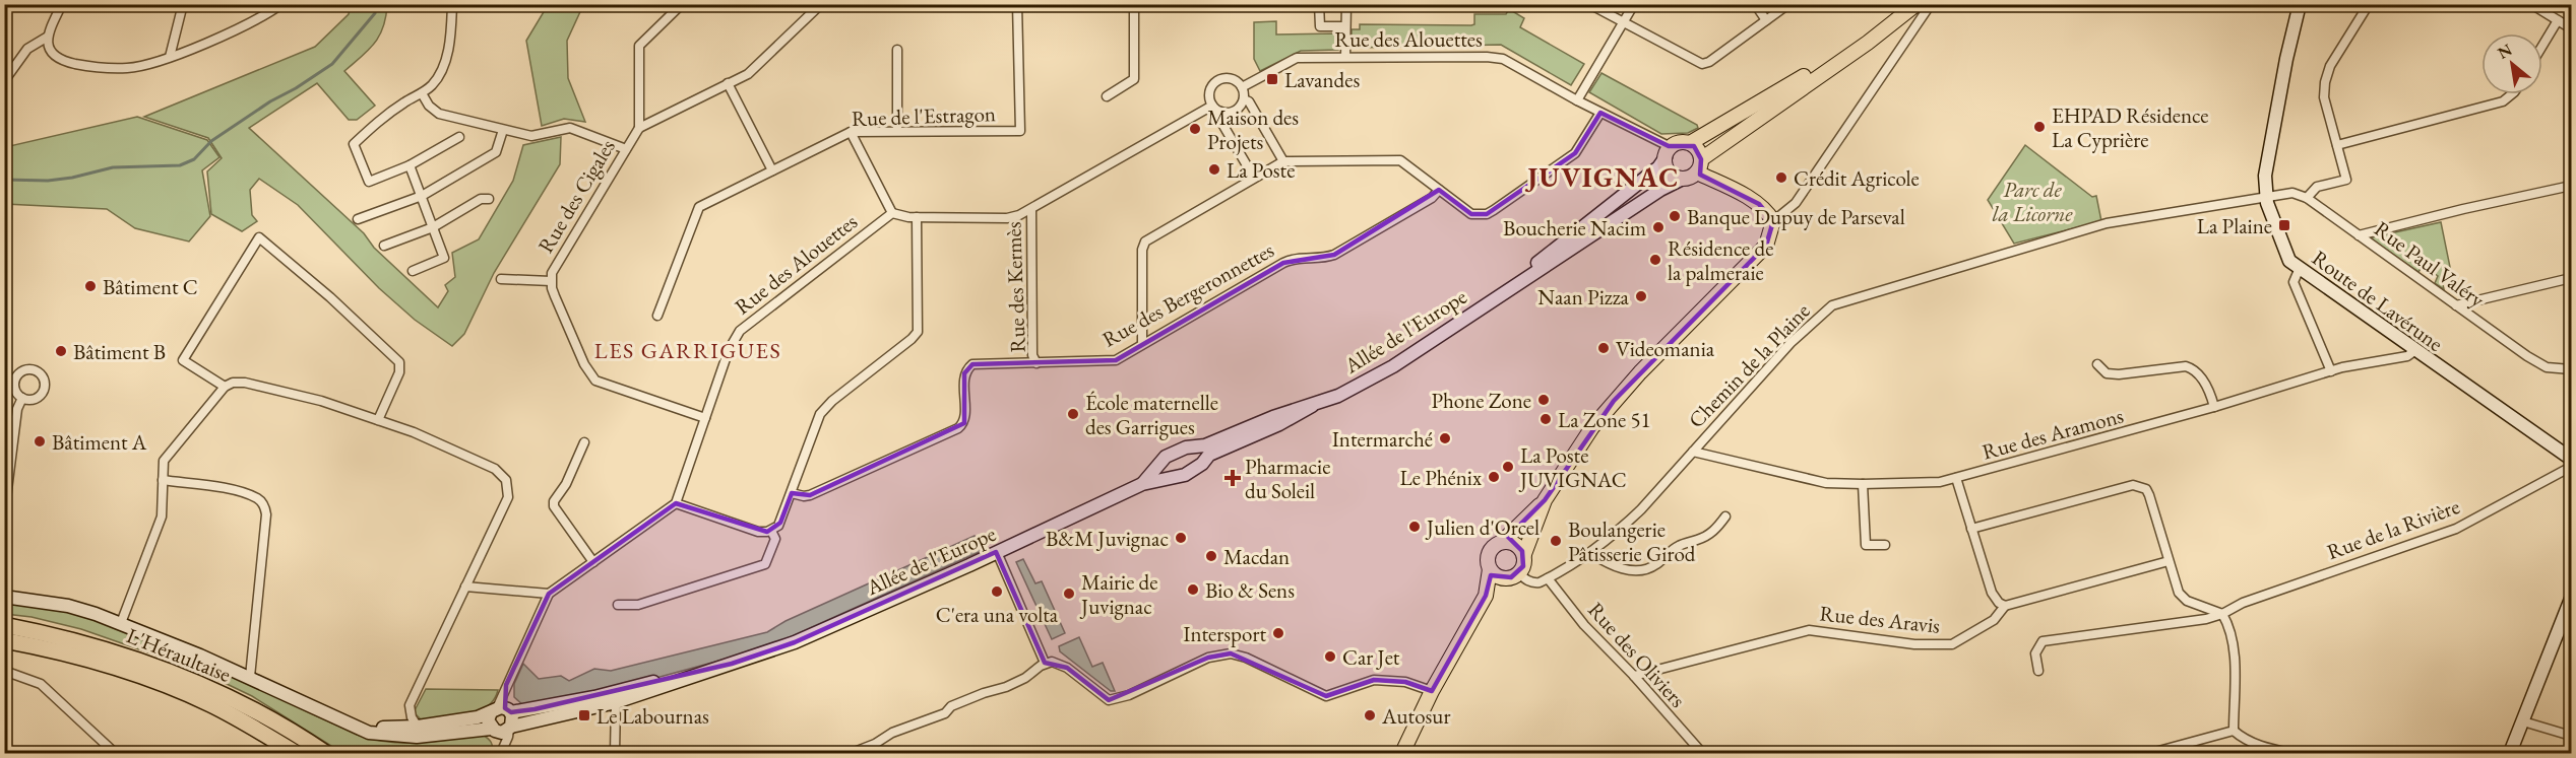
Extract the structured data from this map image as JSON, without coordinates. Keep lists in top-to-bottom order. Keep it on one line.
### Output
{"streets":{"highway":["L'Héraultaise"],"street":["Rue des Alouettes","Rue de l'Estragon","Rue des Cigales","Rue Paul Valéry","Rue des Kermès","Rue des Bergeronnettes","Route de Lavérune","Allée de l'Europe","Chemin de la Plaine","Rue des Aramons","Rue de la Rivière","Rue des Aravis","Rue des Oliviers"]},"crossings":[["Rue des Alouettes","Rue des Cigales"],["Rue des Alouettes","Allée de l'Europe"],["Rue des Kermès","Rue des Bergeronnettes"],["Route de Lavérune","Chemin de la Plaine"],["Route de Lavérune","Rue des Aramons"],["Chemin de la Plaine","Rue des Aramons"],["Chemin de la Plaine","Rue des Oliviers"],["Rue des Aravis","Rue des Oliviers"]],"districts":["JUVIGNAC","LES GARRIGUES"],"parks":["Parc de la Licorne"],"places":{"transit":["Lavandes","La Plaine","Le Labournas"],"other":["EHPAD Résidence La Cyprière","Maison des Projets","La Poste","Crédit Agricole","Banque Dupuy de Parseval","Boucherie Nacim","Résidence de la palmeraie","Bâtiment C","Naan Pizza","Videomania","Bâtiment B","Phone Zone","École maternelle des Garrigues","La Zone 51","Intermarché","Bâtiment A","La Poste JUVIGNAC","Le Phénix","Julien d'Orcel","B&M Juvignac","Boulangerie Pâtisserie Girod","Macdan","Bio & Sens","C'era una volta","Mairie de Juvignac","Intersport","Car Jet","Autosur"],"health":["Pharmacie du Soleil"]},"north":"top left"}
